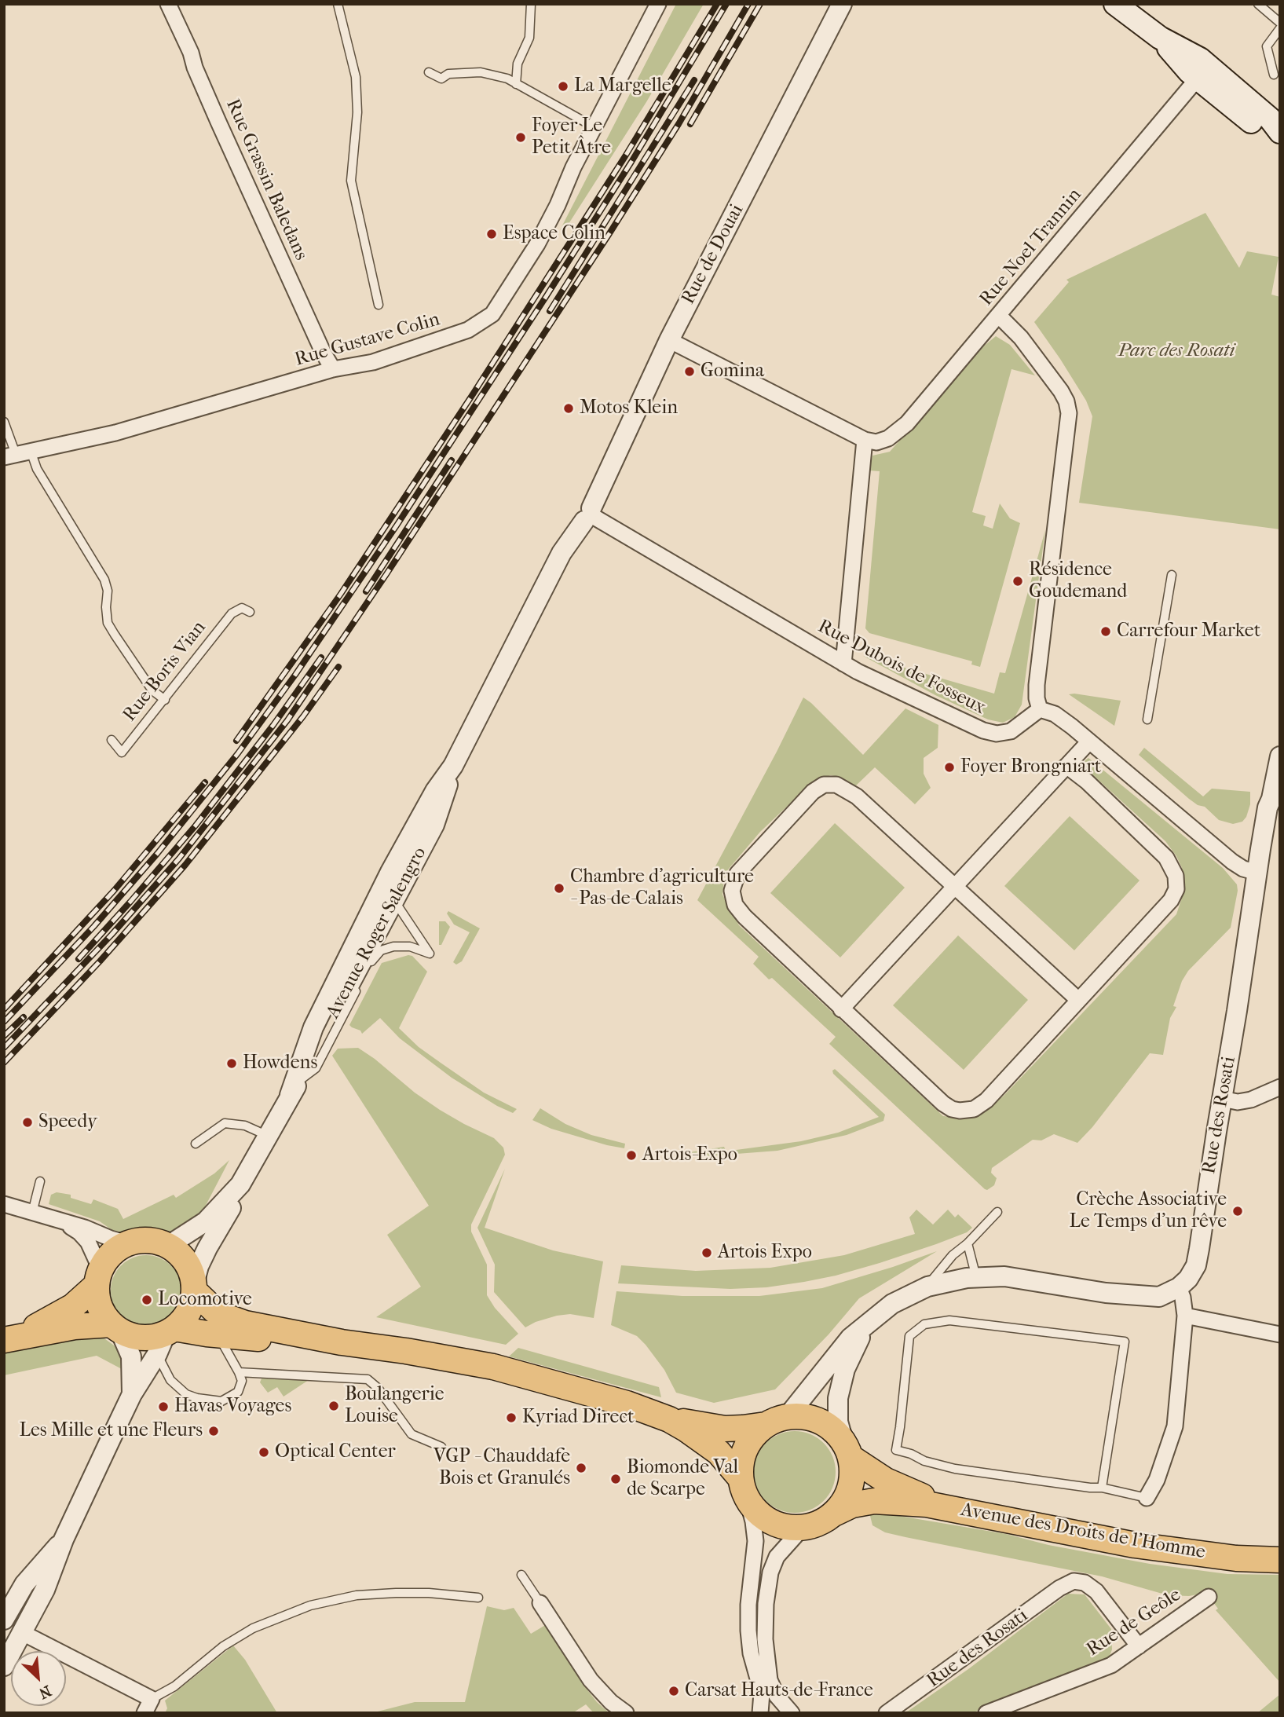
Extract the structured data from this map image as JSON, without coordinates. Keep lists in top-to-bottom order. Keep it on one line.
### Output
{"streets":{"main road":["Avenue des Droits de l'Homme"],"street":["Rue Grassin Baledans","Rue Noel Trannin","Rue de Douai","Rue Gustave Colin","Rue Dubois de Fosseux","Avenue Roger Salengro","Rue des Rosati","Rue de Geôle"],"lane":["Rue Boris Vian"]},"crossings":[["Rue Grassin Baledans","Rue Gustave Colin"],["Rue de Douai","Rue Dubois de Fosseux"],["Rue de Douai","Avenue Roger Salengro"],["Rue Dubois de Fosseux","Avenue Roger Salengro"],["Rue des Rosati","Rue de Geôle"]],"parks":["Parc des Rosati"],"places":["La Margelle","Foyer Le Petit Âtre","Espace Colin","Gomina","Motos Klein","Résidence Goudemand","Carrefour Market","Foyer Brongniart","Chambre d'agriculture - Pas-de-Calais","Howdens","Speedy","Artois-Expo","Crèche Associative Le Temps d’un rêve","Artois Expo","Locomotive","Boulangerie Louise","Havas Voyages","Kyriad Direct","Les Mille et une Fleurs","Optical Center","VGP - Chauddafe Bois et Granulés","Biomonde Val de Scarpe","Carsat Hauts-de-France"],"north":"bottom right"}
